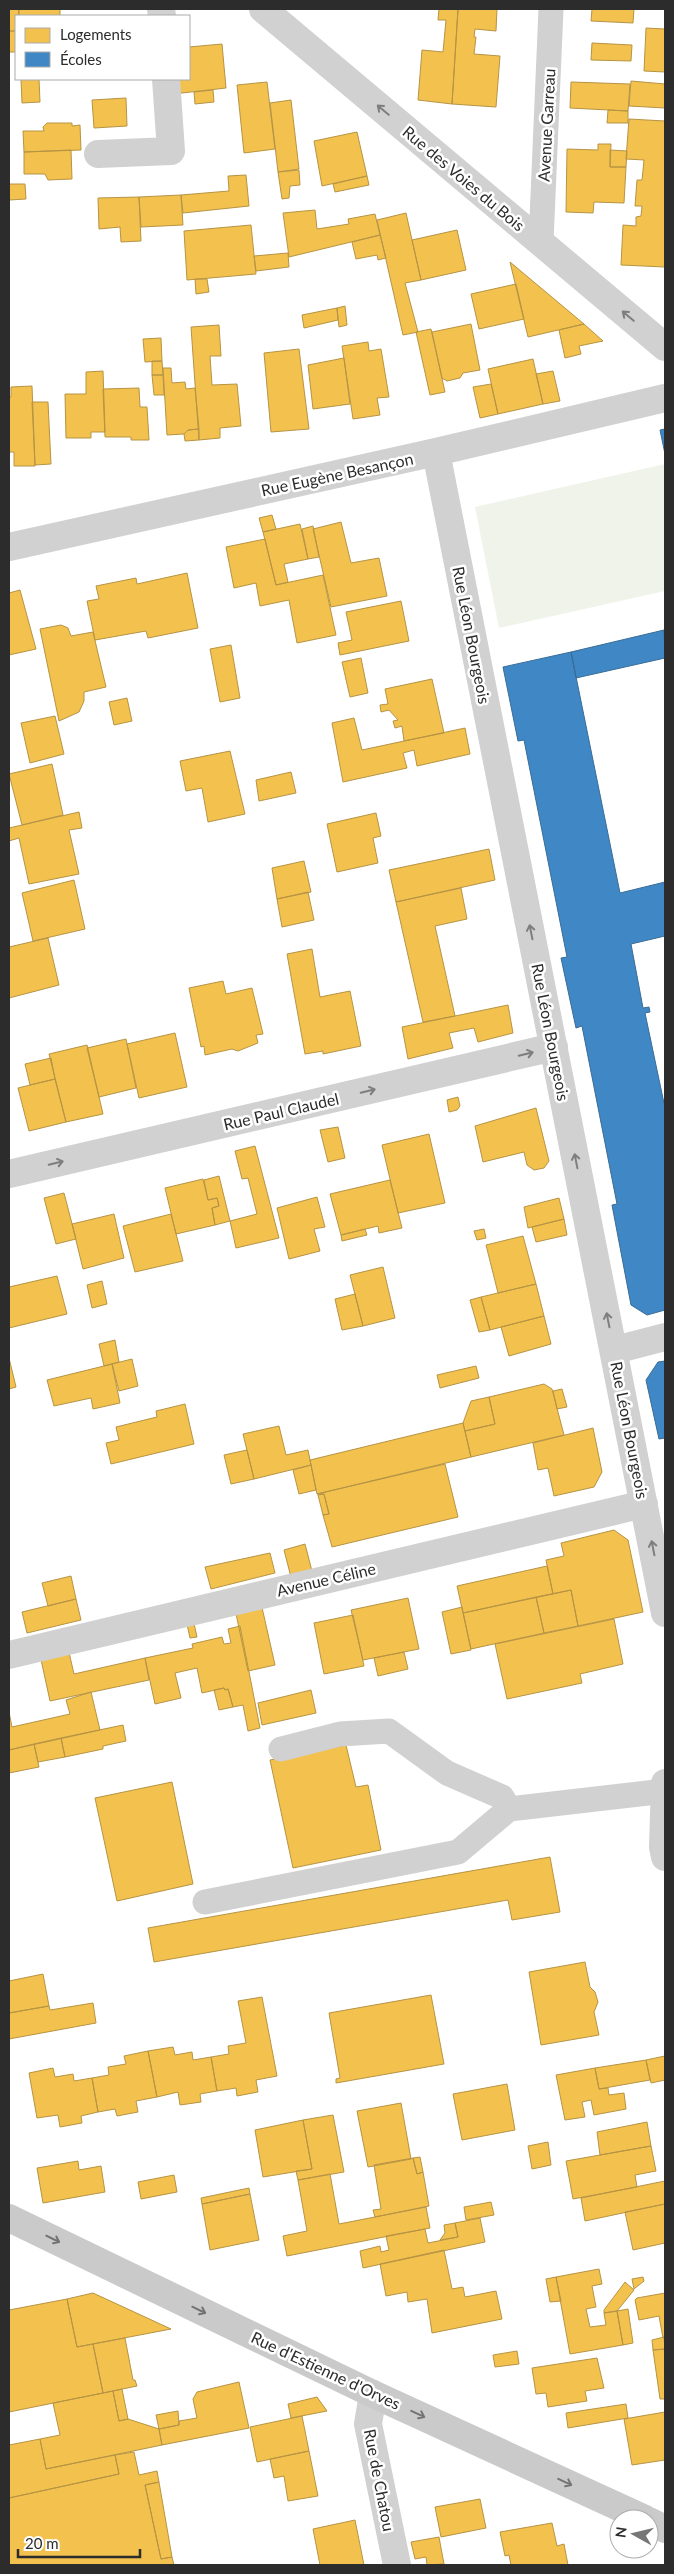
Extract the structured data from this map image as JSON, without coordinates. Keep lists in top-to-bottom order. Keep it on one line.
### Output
{"streets":{"street":["Rue des Voies du Bois","Rue Eugène Besançon","Rue Léon Bourgeois","Rue Paul Claudel","Avenue Céline","Rue d'Estienne d'Orves","Rue de Chatou"],"lane":["Avenue Garreau"]},"crossings":[["Avenue Garreau","Rue des Voies du Bois"],["Rue Eugène Besançon","Rue Léon Bourgeois"],["Rue Léon Bourgeois","Rue Paul Claudel"],["Rue Léon Bourgeois","Avenue Céline"],["Rue d'Estienne d'Orves","Rue de Chatou"]],"one_way":["Rue des Voies du Bois","Rue Léon Bourgeois","Rue Paul Claudel","Rue d'Estienne d'Orves"],"legend":["Logements","Écoles"],"scale_bar":"20 m","north":"left"}
